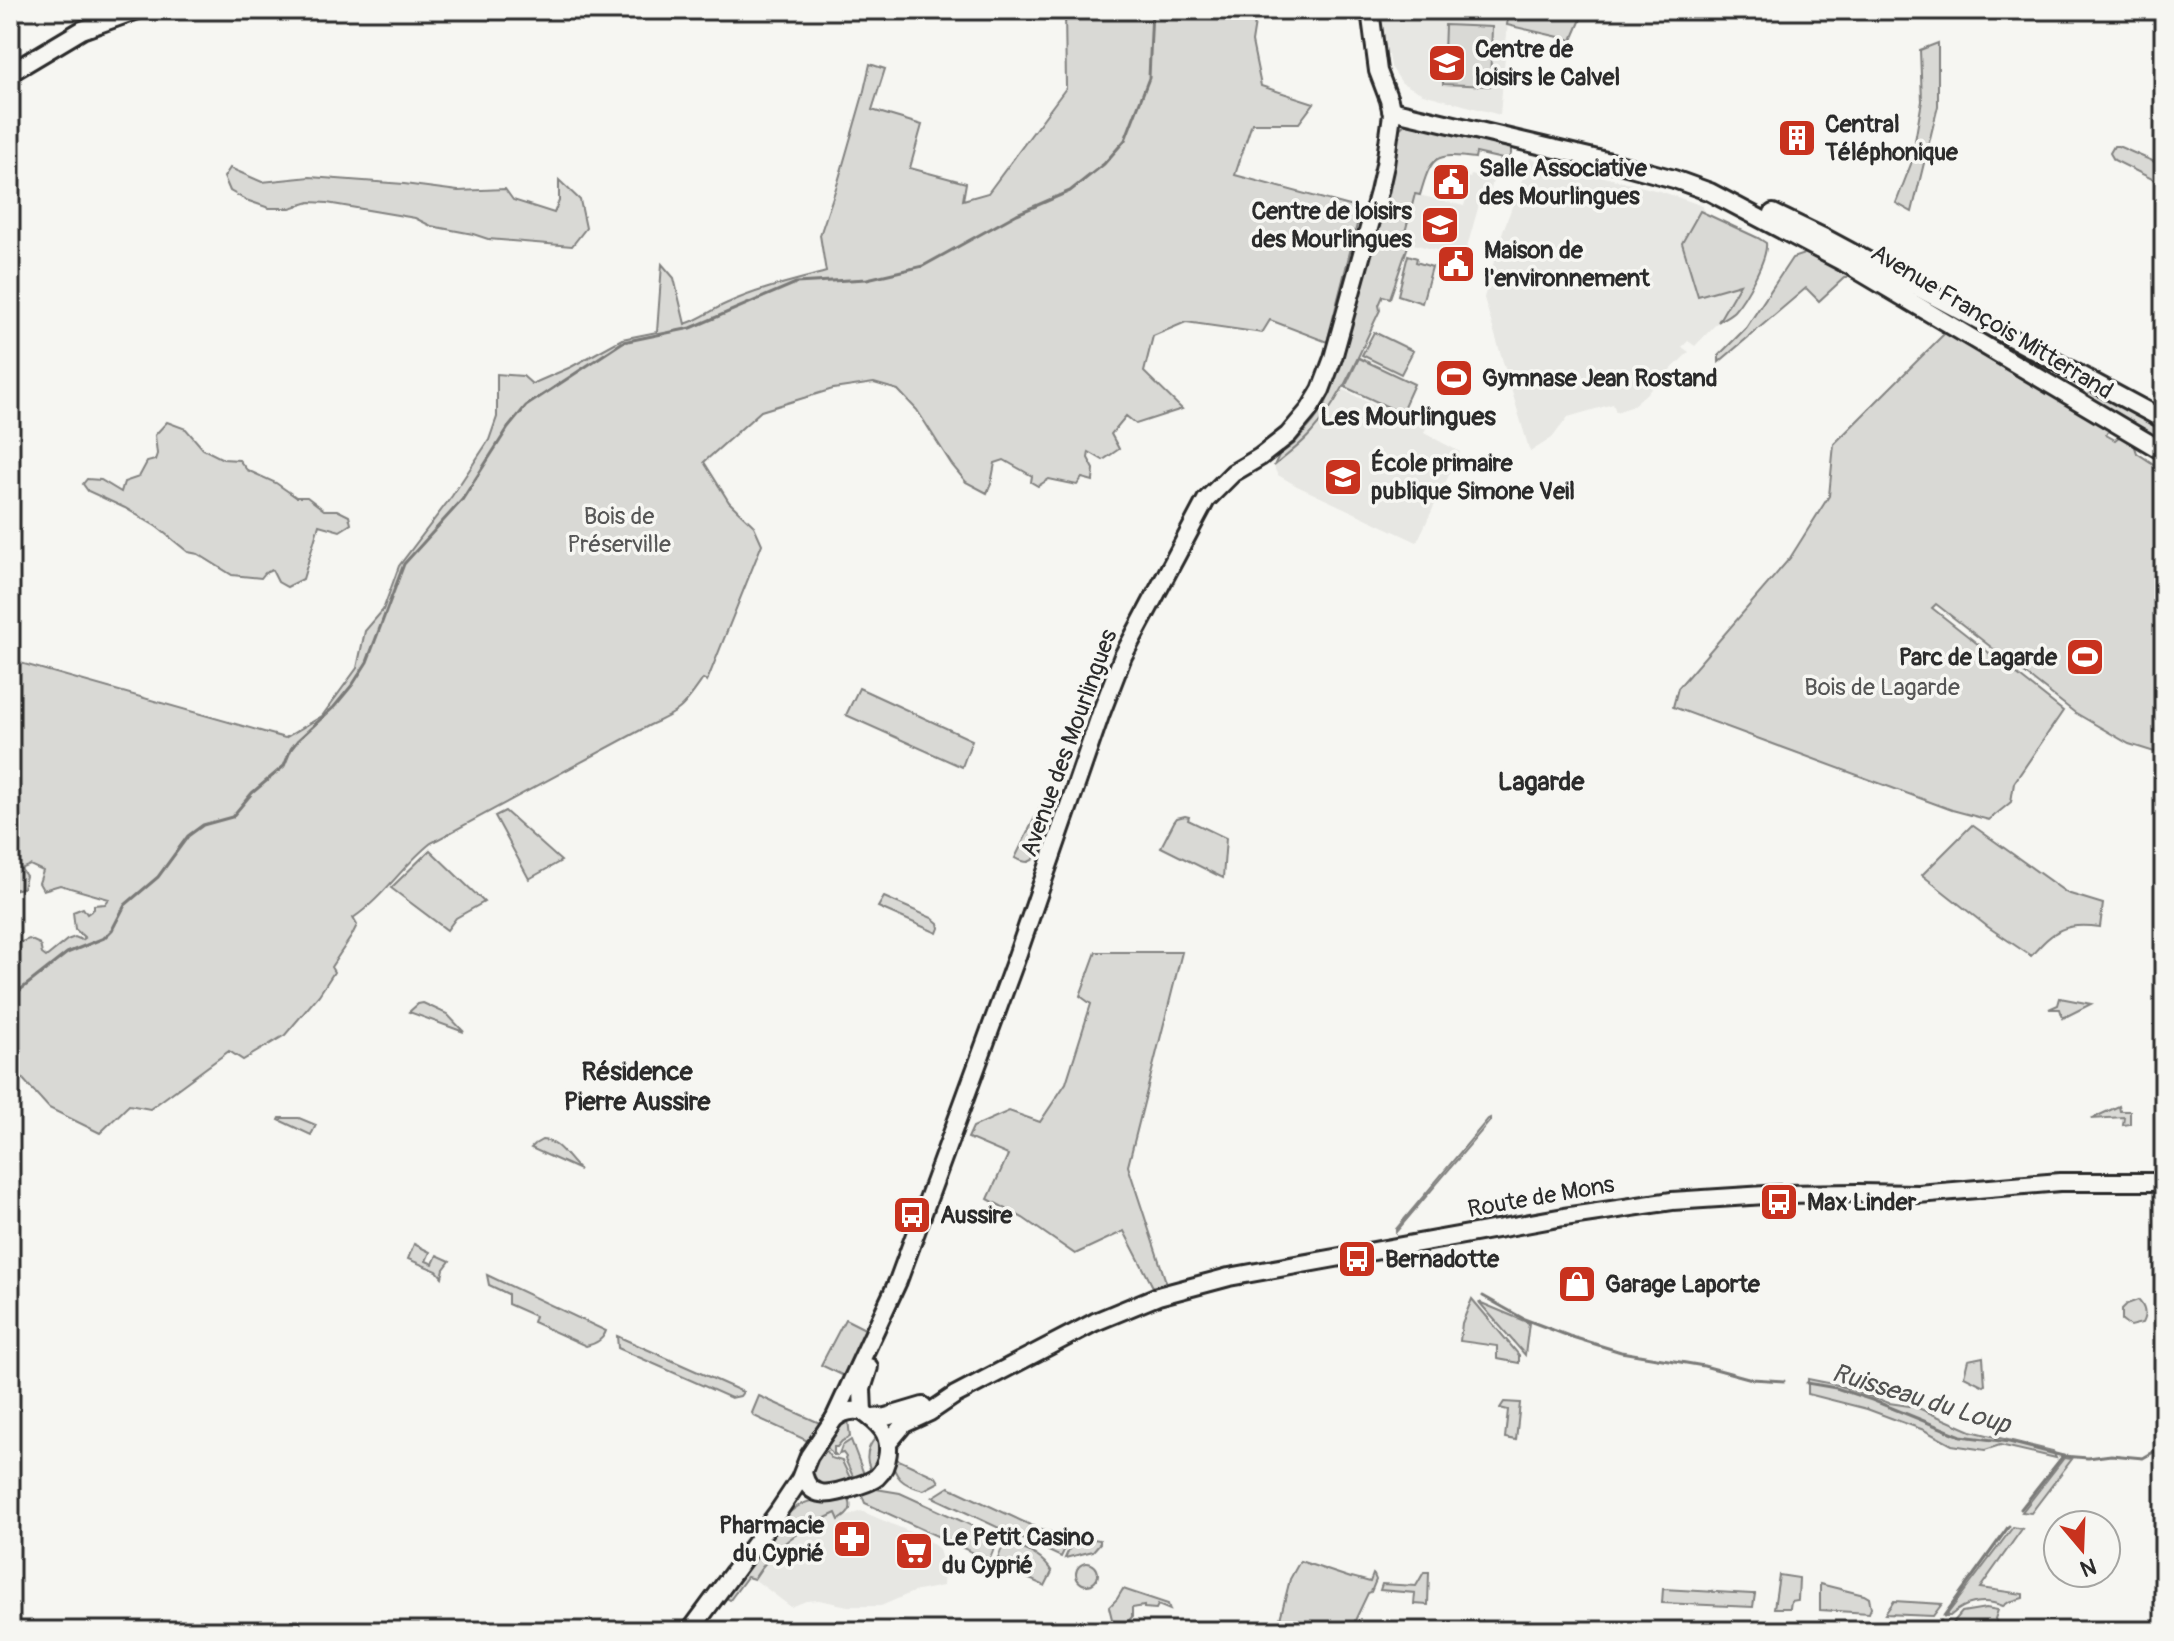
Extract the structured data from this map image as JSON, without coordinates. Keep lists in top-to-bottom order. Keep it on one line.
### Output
{"streets":{"street":["Avenue François Mitterrand","Avenue des Mourlingues","Route de Mons"]},"crossings":[["Avenue des Mourlingues","Route de Mons"]],"districts":["Les Mourlingues","Lagarde","Résidence Pierre Aussire"],"water":["Ruisseau du Loup"],"parks":["Bois de Préserville","Bois de Lagarde"],"places":{"school or university":["Centre de loisirs le Calvel","Centre de loisirs des Mourlingues","École primaire publique Simone Veil"],"building":["Central Téléphonique"],"public building":["Salle Associative des Mourlingues","Maison de l'environnement"],"sports":["Gymnase Jean Rostand","Parc de Lagarde"],"bus stop":["Max Linder","Aussire","Bernadotte"],"shop":["Garage Laporte"],"pharmacy":["Pharmacie du Cyprié"],"supermarket":["Le Petit Casino du Cyprié"]},"north":"bottom"}
